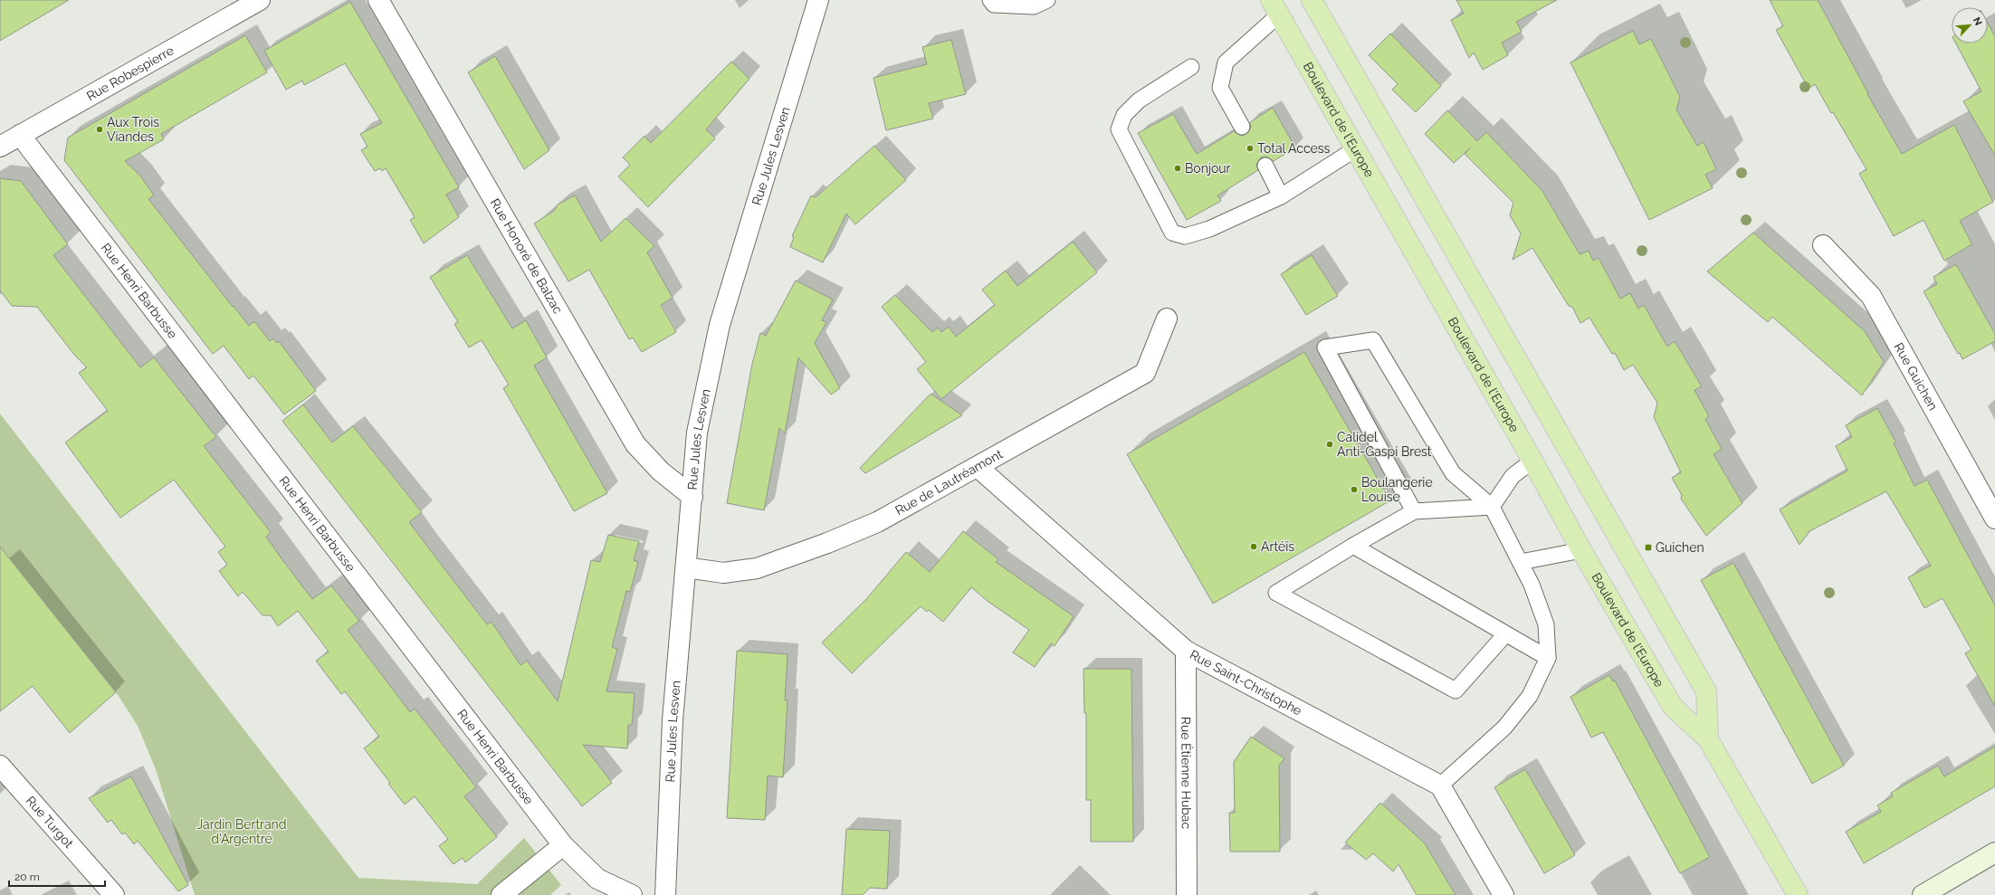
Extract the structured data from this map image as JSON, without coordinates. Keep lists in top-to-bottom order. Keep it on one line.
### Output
{"streets":{"main road":["Boulevard de l'Europe"],"street":["Rue Robespierre","Rue Jules Lesven","Rue Honoré de Balzac","Rue Henri Barbusse","Rue Guichen","Rue de Lautréamont","Rue Saint-Christophe","Rue Étienne Hubac","Rue Turgot"]},"crossings":[["Rue Robespierre","Rue Henri Barbusse"],["Rue Jules Lesven","Rue Honoré de Balzac"],["Rue Jules Lesven","Rue de Lautréamont"],["Rue de Lautréamont","Rue Saint-Christophe"],["Rue Saint-Christophe","Rue Étienne Hubac"]],"parks":["Jardin Bertrand d'Argentré"],"places":{"other":["Aux Trois Viandes","Total Access","Bonjour","Calidel Anti-Gaspi Brest","Boulangerie Louise","Artéïs"],"transit":["Guichen"]},"scale_bar":"20 m","north":"top right"}
